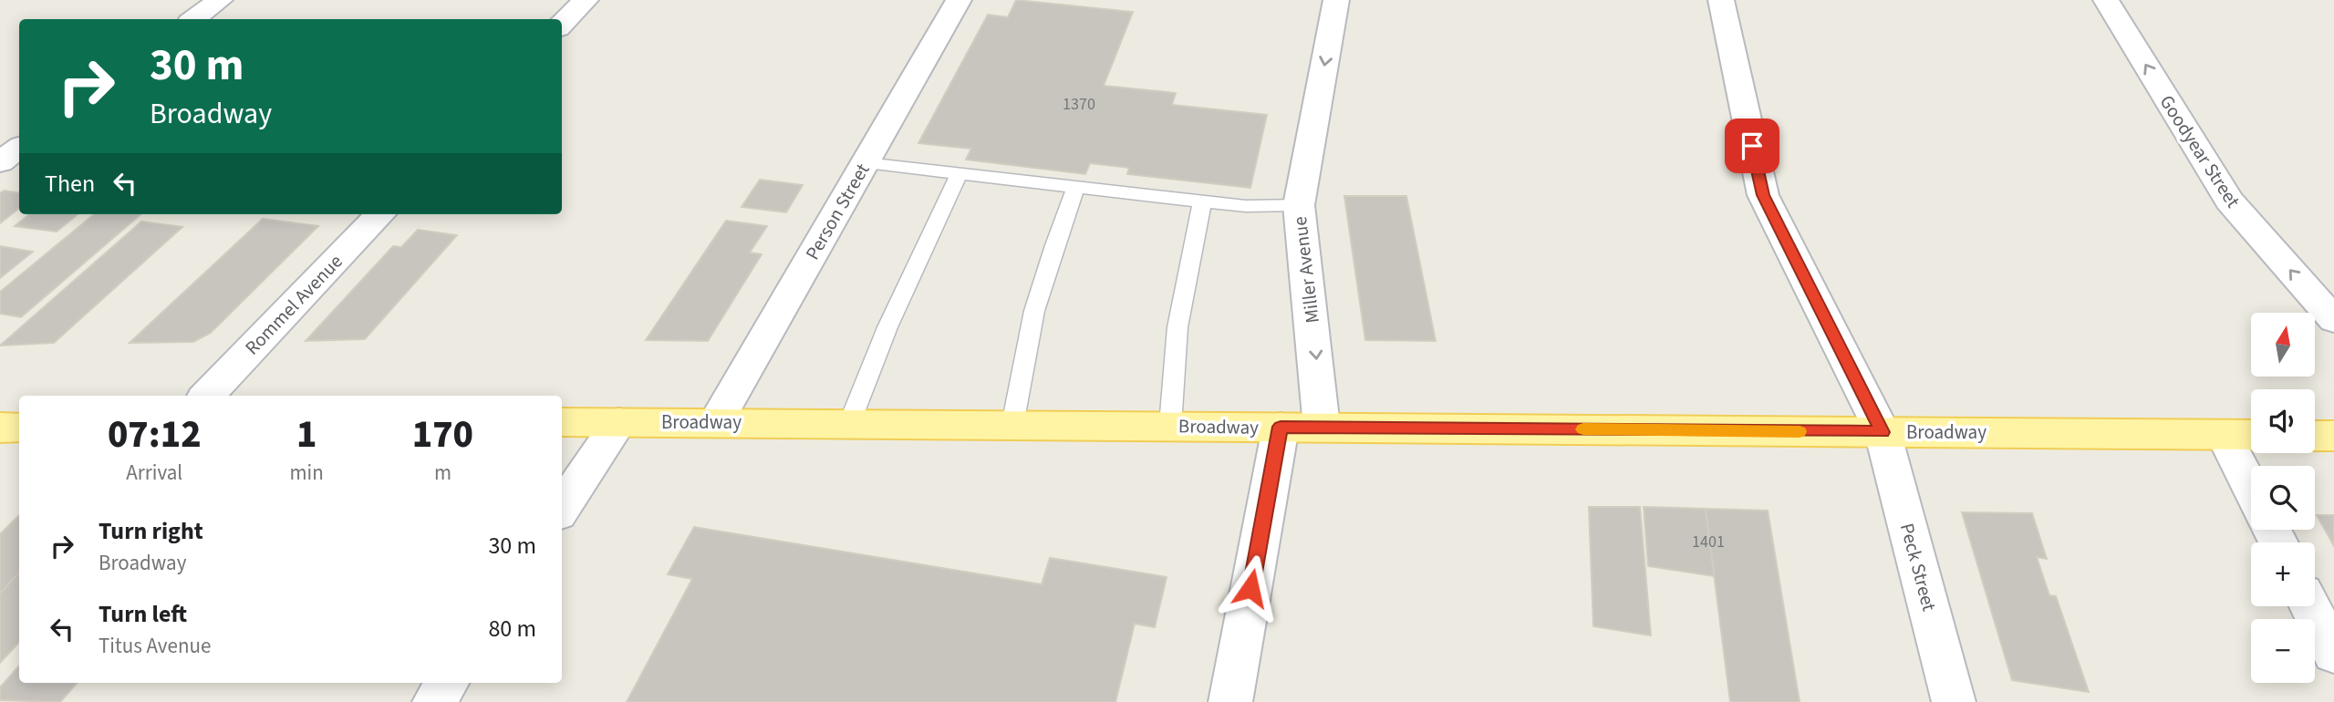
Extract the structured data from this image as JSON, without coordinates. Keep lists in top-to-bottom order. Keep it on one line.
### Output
{"streets":{"main road":["Broadway"],"street":["Goodyear Street","Person Street","Miller Avenue","Rommel Avenue","Peck Street"]},"crossings":[["Person Street","Broadway"],["Miller Avenue","Broadway"],["Broadway","Peck Street"]],"one_way":["Goodyear Street","Miller Avenue"],"house_numbers":["1370","1401"],"north":"top","page":{"turn":["30 m","Broadway"],"then":"Then","map_buttons":["+","−"],"eta":["07:12","Arrival","1","min","170","m"],"list":[{"name":"Turn right","note":"Broadway","value":"30 m"},{"name":"Turn left","note":"Titus Avenue","value":"80 m"}]}}
